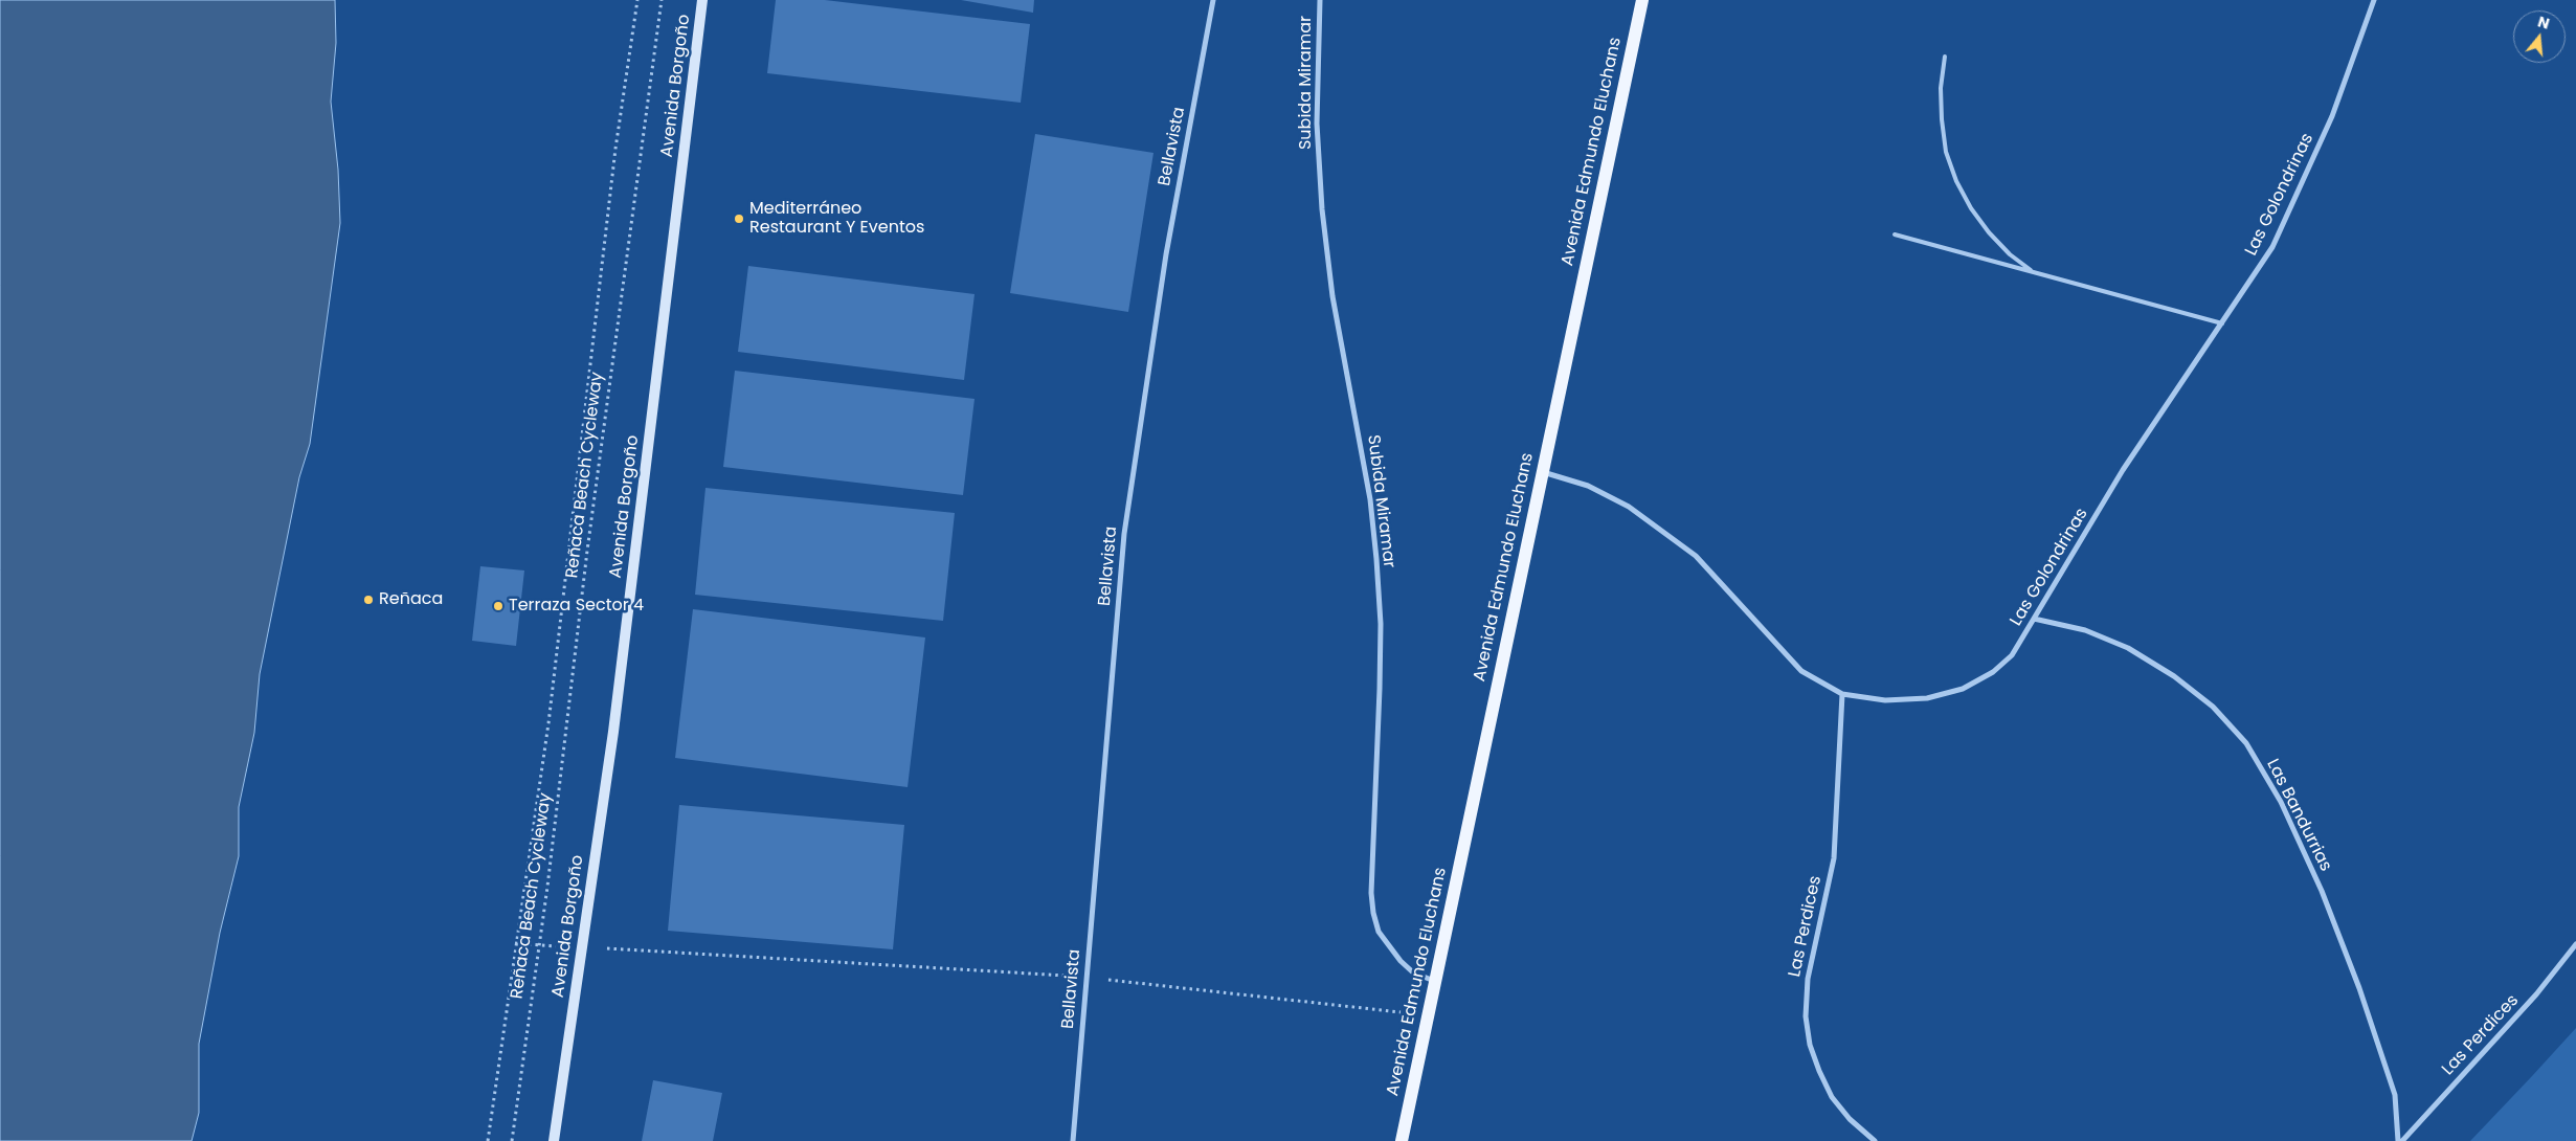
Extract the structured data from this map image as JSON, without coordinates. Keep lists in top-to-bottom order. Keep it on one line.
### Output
{"streets":{"main road":["Avenida Borgoño","Avenida Edmundo Eluchans"],"street":["Subida Miramar","Bellavista","Las Golondrinas","Las Bandurrias","Las Perdices"],"path":["Reñaca Beach Cycleway"]},"crossings":[["Subida Miramar","Avenida Edmundo Eluchans"],["Avenida Edmundo Eluchans","Las Golondrinas"],["Las Golondrinas","Las Bandurrias"],["Las Golondrinas","Las Perdices"],["Las Bandurrias","Las Perdices"]],"places":["Mediterráneo Restaurant Y Eventos","Reñaca","Terraza Sector 4"],"north":"top"}
